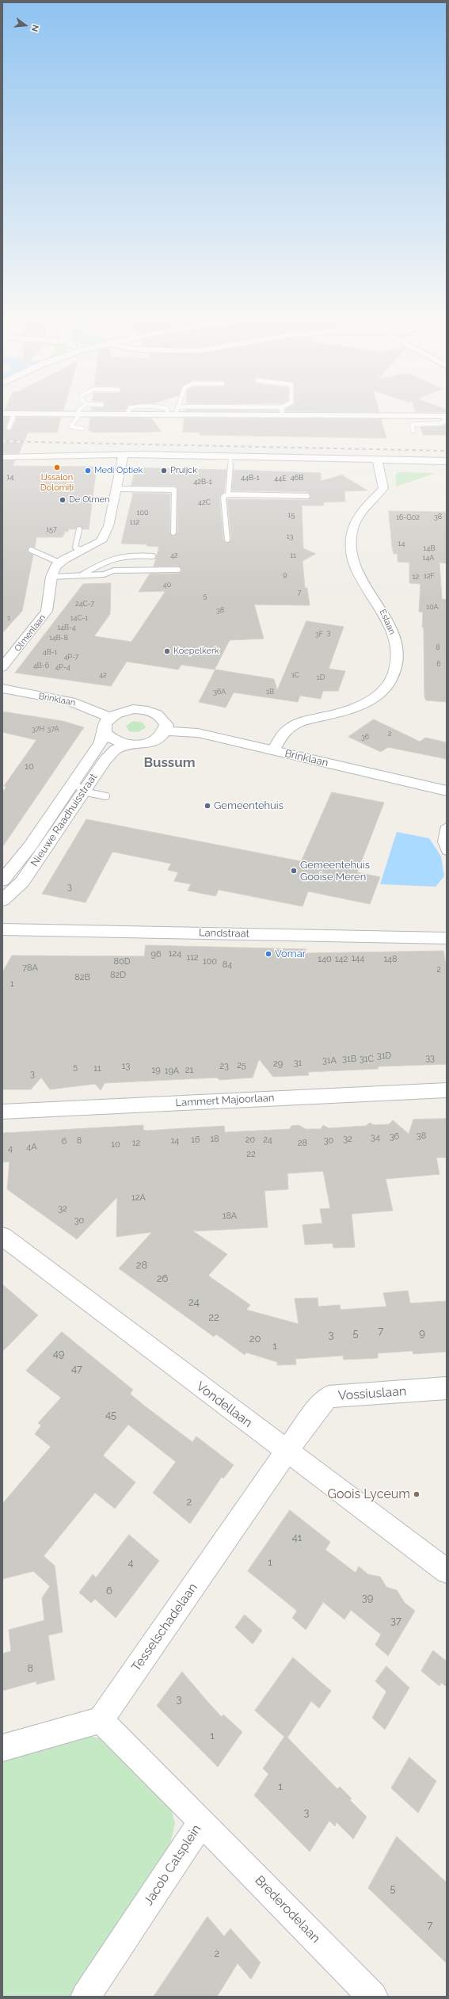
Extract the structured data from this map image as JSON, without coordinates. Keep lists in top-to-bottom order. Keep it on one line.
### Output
{"streets":{"street":["Eslaan","Olmenlaan","Brinklaan","Nieuwe Raadhuisstraat","Landstraat","Lammert Majoorlaan","Vossiuslaan","Vondellaan","Tesselschadelaan","Jacob Catsplein","Brederodelaan"]},"crossings":[["Eslaan","Brinklaan"],["Brinklaan","Nieuwe Raadhuisstraat"],["Vossiuslaan","Vondellaan"],["Vossiuslaan","Tesselschadelaan"],["Vondellaan","Tesselschadelaan"],["Tesselschadelaan","Jacob Catsplein"],["Jacob Catsplein","Brederodelaan"]],"districts":["Bussum"],"places":["IJssalon Dolomiti","Medi Optiek","Pruijck","De Olmen","Koepelkerk","Gemeentehuis","Gemeentehuis Gooise Meren","Vomar","Goois Lyceum"],"house_numbers":["14","44B-1","46B","44E","42B-1","42C","100","15","38","16-G02","112","157","13","14","14B","42","11","14A","9","12F","12","40","7","5","24C-7","10A","38","1","14C-1","14B-4","3","3F","14B-8","8","4B-1","4P-7","6","4B-6","4P-4","42","1C","1D","36A","1B","37H","37A","2","36","10","3","124","96","112","144","140","142","148","80D","100","84","78A","2","82D","82B","1","31D","33","31B","31C","31A","31","29","25","13","23","5","11","19","21","19A","3","38","36","34","18","32","16","20","24","8","14","30","6","12","28","10","4A","4","22","12A","32","18A","30","28","26","24","22","7","5","9","3","20","1","49","47","45","2","41","1","4","6","39","37","8","3","1","1","3","5","7","2"],"north":"right"}
